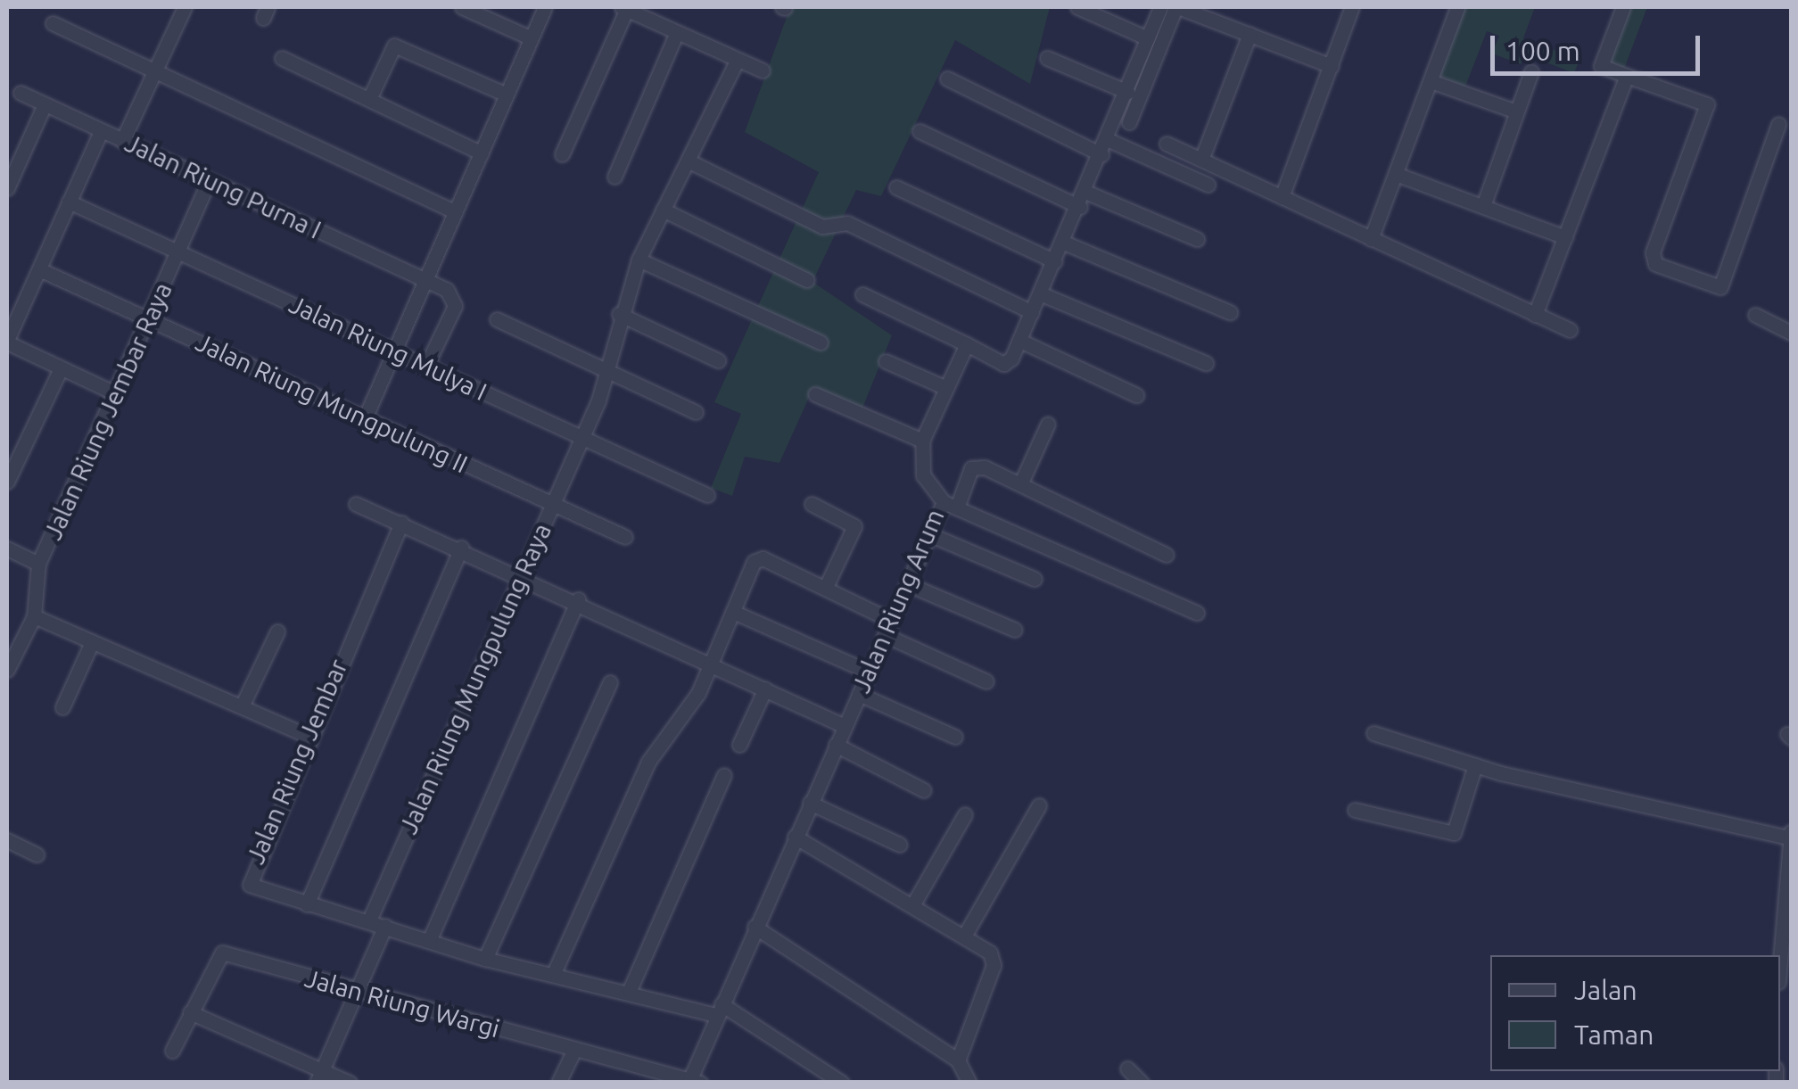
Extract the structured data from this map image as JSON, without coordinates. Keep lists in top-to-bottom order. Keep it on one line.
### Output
{"streets":{"street":["Jalan Riung Purna I","Jalan Riung Mulya I","Jalan Riung Mungpulung II","Jalan Riung Jembar Raya","Jalan Riung Arum","Jalan Riung Mungpulung Raya","Jalan Riung Jembar","Jalan Riung Wargi"]},"crossings":[["Jalan Riung Purna I","Jalan Riung Jembar Raya"],["Jalan Riung Mulya I","Jalan Riung Jembar Raya"],["Jalan Riung Mulya I","Jalan Riung Mungpulung Raya"],["Jalan Riung Mungpulung II","Jalan Riung Jembar Raya"],["Jalan Riung Mungpulung II","Jalan Riung Mungpulung Raya"],["Jalan Riung Arum","Jalan Riung Jembar"],["Jalan Riung Arum","Jalan Riung Wargi"],["Jalan Riung Mungpulung Raya","Jalan Riung Jembar"]],"legend":["Jalan","Taman"],"scale_bar":"100 m"}
